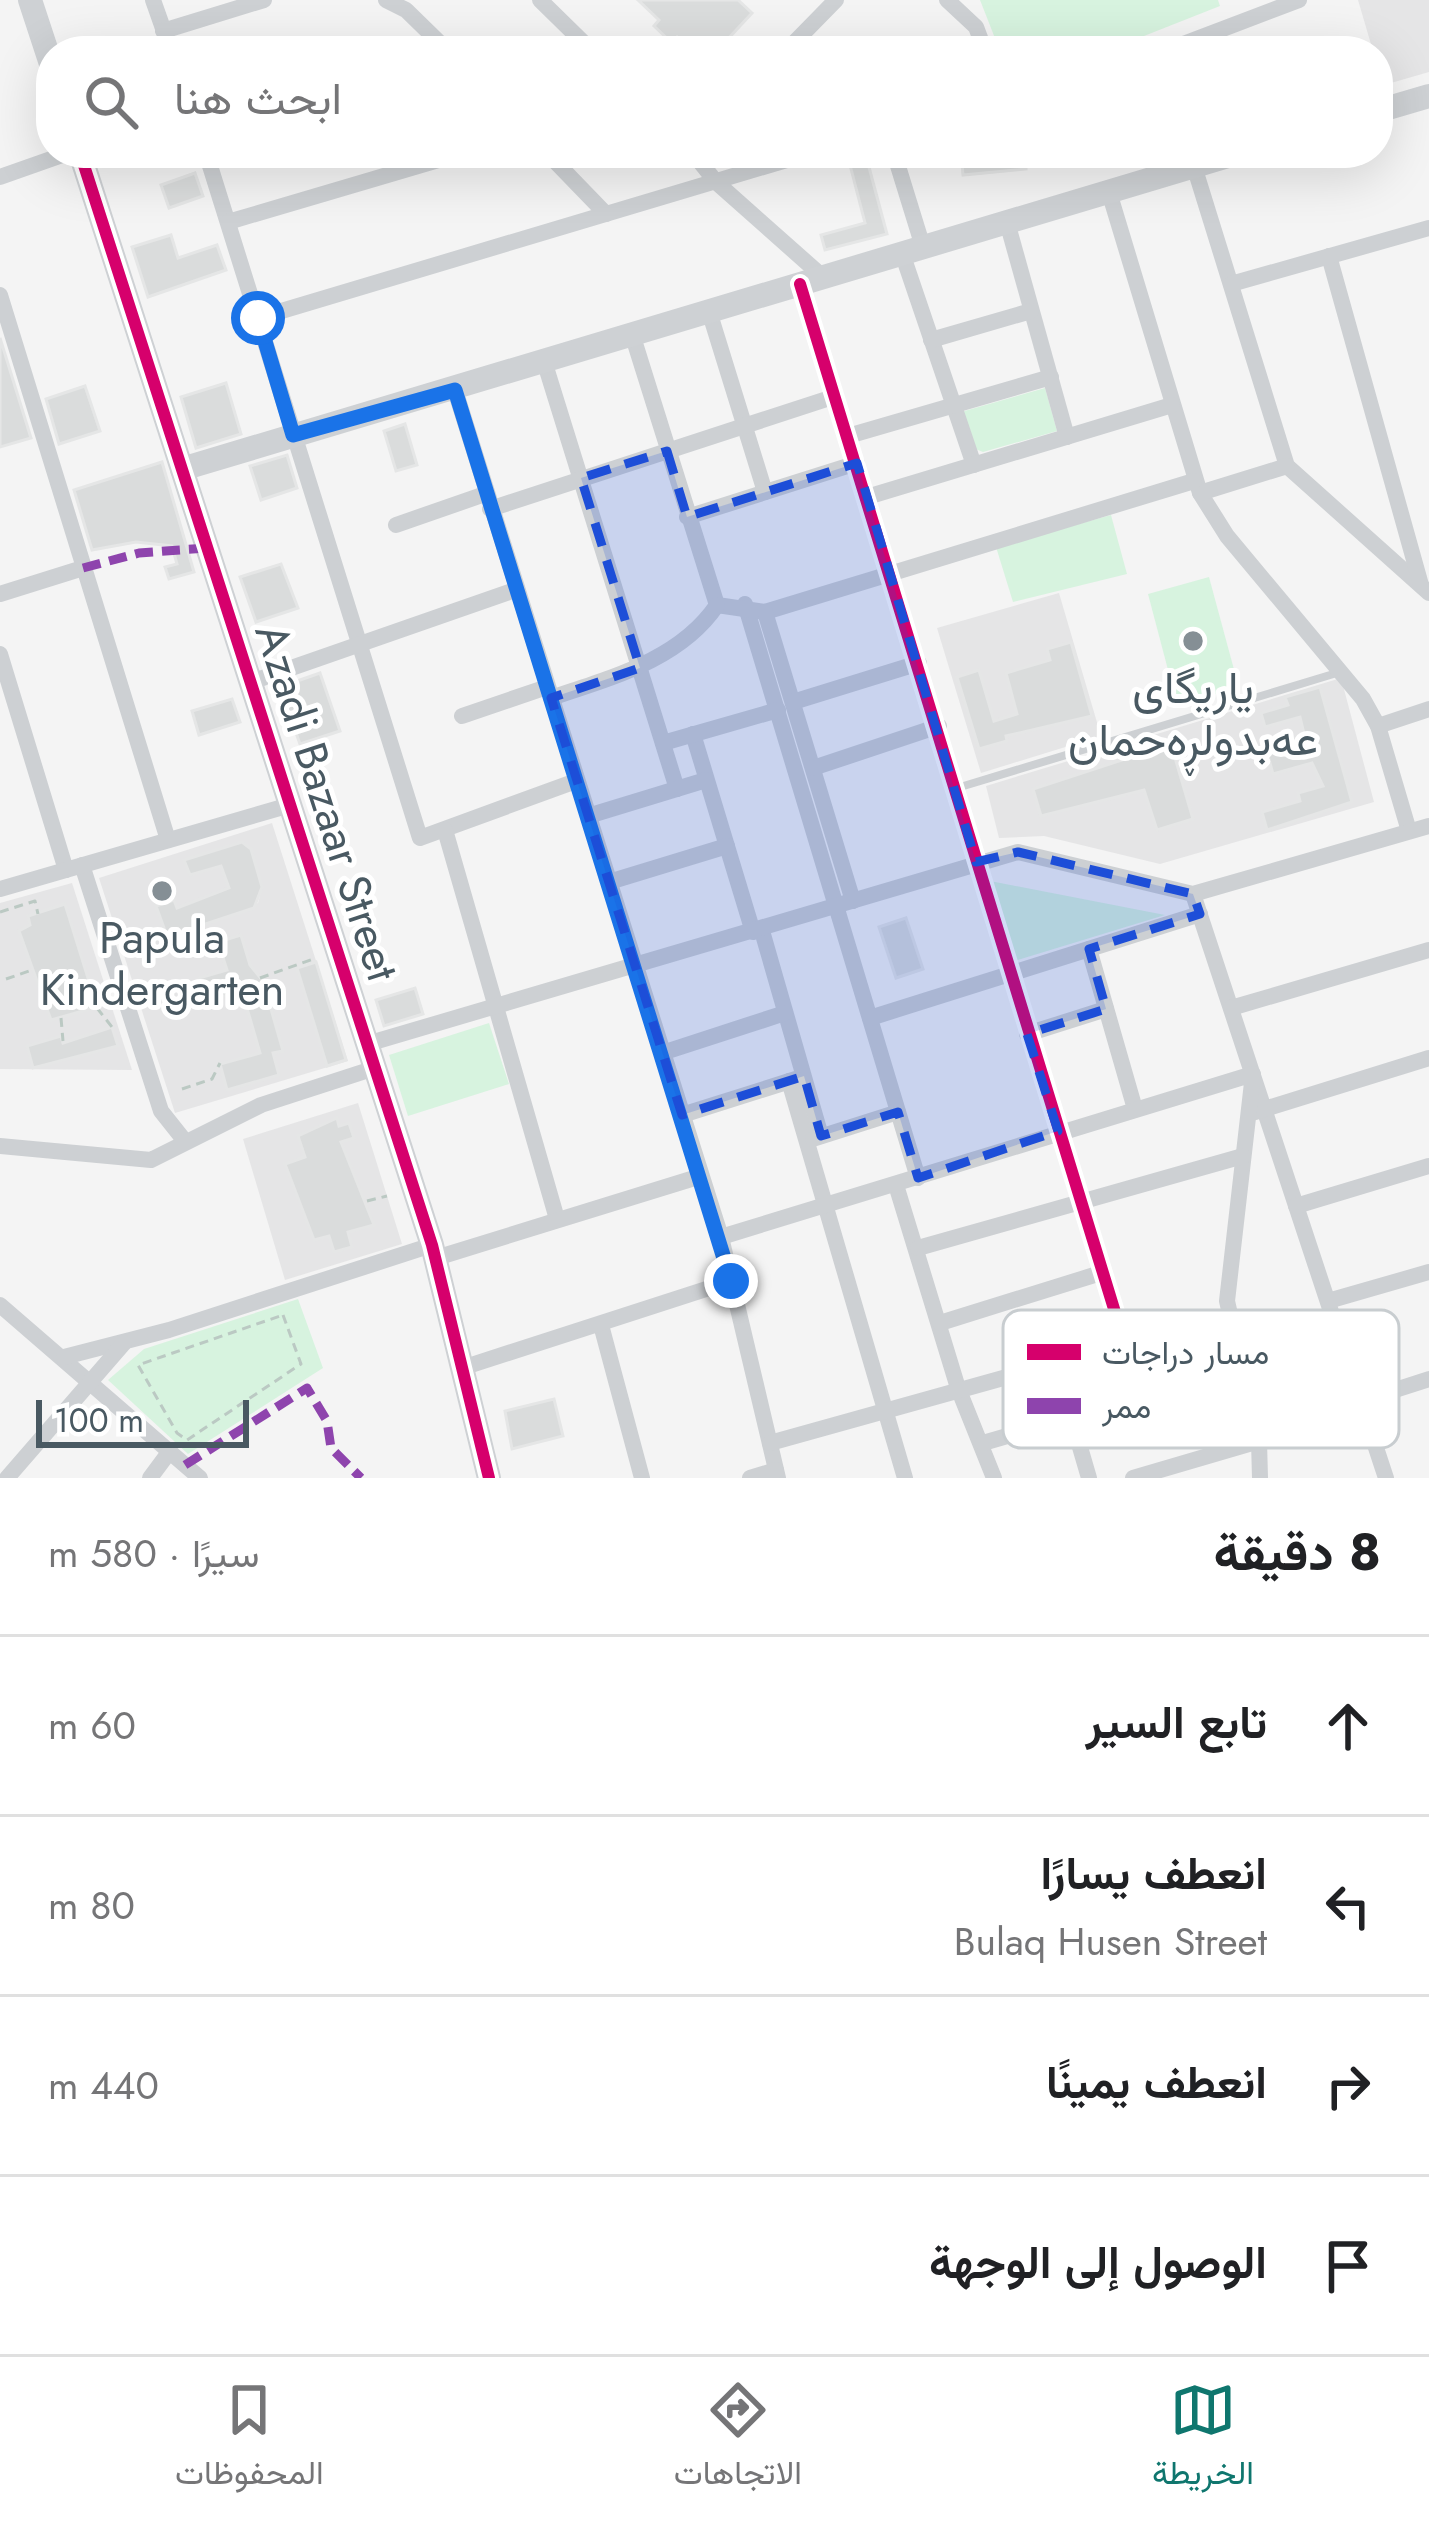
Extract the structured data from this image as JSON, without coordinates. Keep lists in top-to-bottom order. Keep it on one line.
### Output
{"streets":{"street":["Azadi Bazaar Street"]},"places":["یاریگای عەبدولڕەحمان","Papula Kindergarten"],"legend":["مسار دراجات","ممر"],"scale_bar":"100 m","page":{"search":"ابحث هنا","scale":"100 m","heading":["8 دقيقة","سيرًا · 580 m"],"list":[["تابع السير","60 m"],["انعطف يسارًا","Bulaq Husen Street","80 m"],["انعطف يمينًا","440 m"],"الوصول إلى الوجهة"],"nav":["الخريطة","الاتجاهات","المحفوظات"]}}
